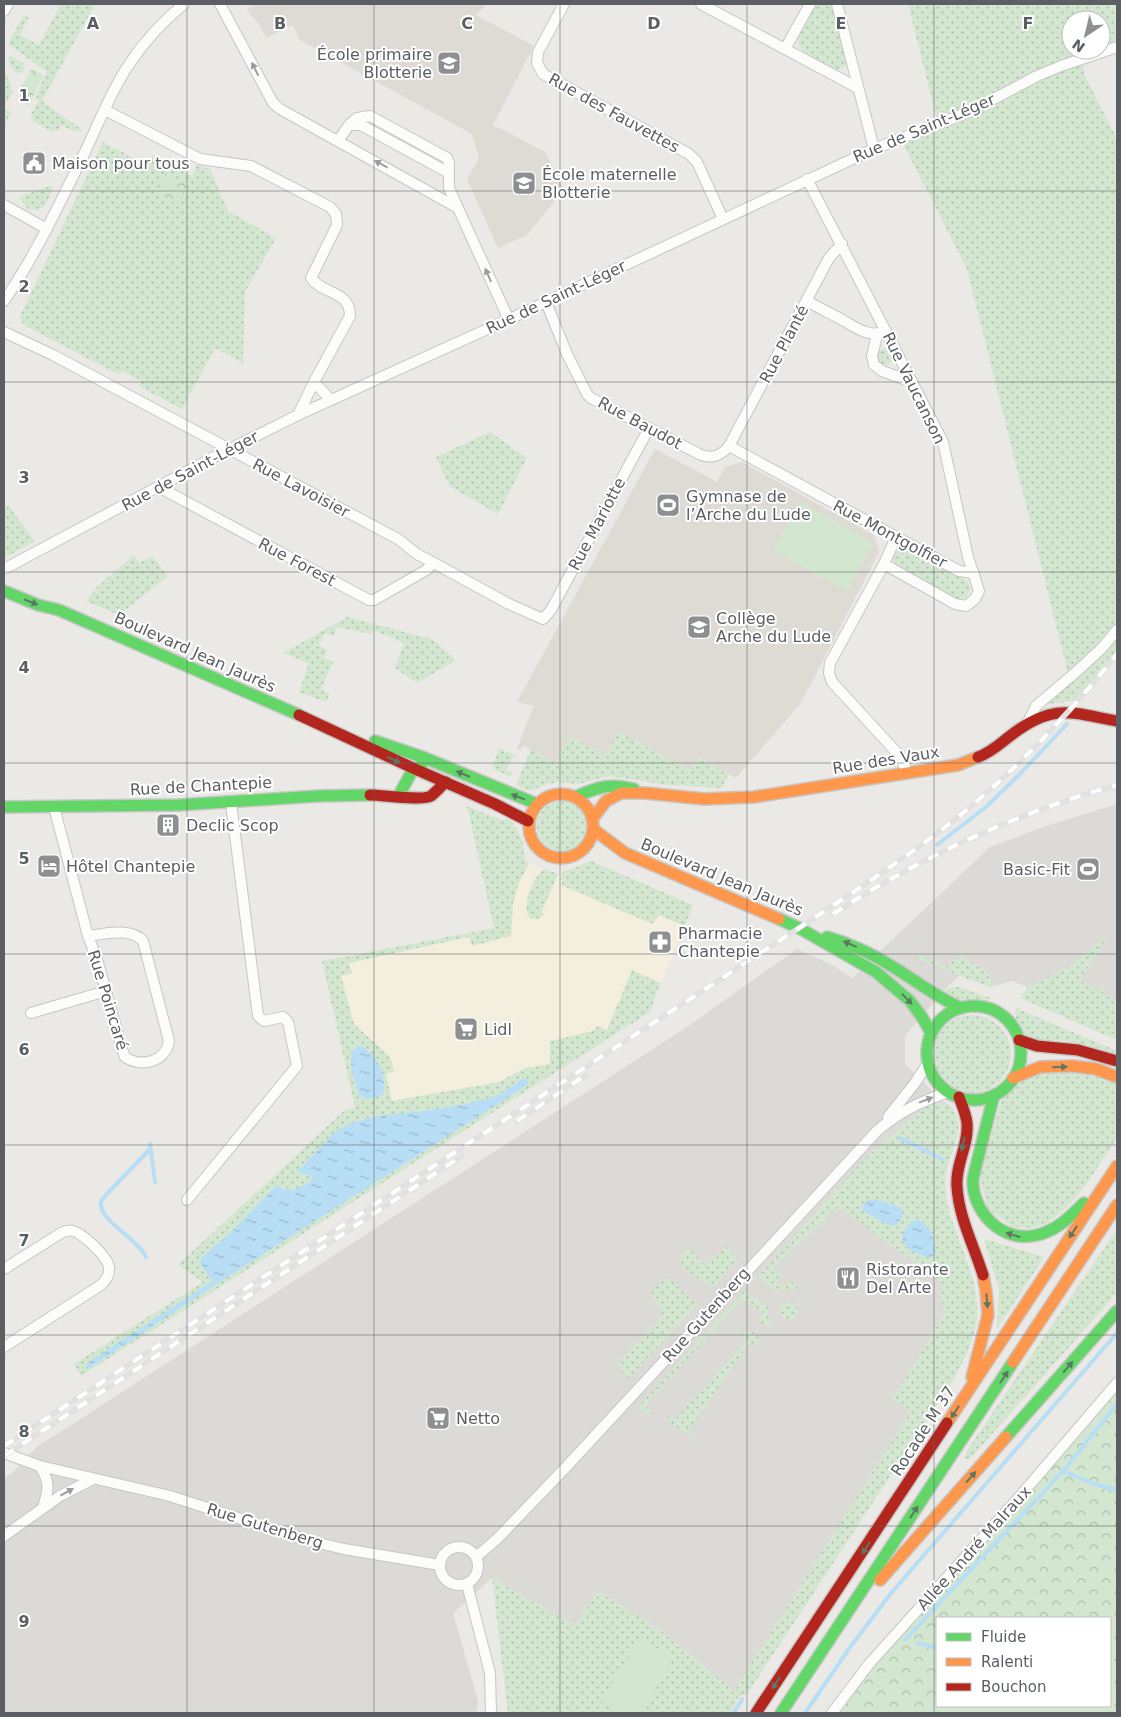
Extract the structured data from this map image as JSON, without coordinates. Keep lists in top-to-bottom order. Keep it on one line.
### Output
{"streets":{"main road":["Boulevard Jean Jaurès","Rue des Vaux","Rue de Chantepie","Rocade M 37"],"street":["Rue des Fauvettes","Rue de Saint-Léger","Rue Planté","Rue Vaucanson","Rue Baudot","Rue Lavoisier","Rue Mariotte","Rue Montgolfier","Rue Forest","Rue Poincaré","Rue Gutenberg","Allée André Malraux"]},"crossings":[["Rue des Fauvettes","Rue de Saint-Léger"],["Rue de Saint-Léger","Rue Vaucanson"],["Rue de Saint-Léger","Rue Baudot"],["Rue de Saint-Léger","Rue Lavoisier"],["Rue de Saint-Léger","Rue Forest"],["Rue Planté","Rue Vaucanson"],["Rue Planté","Rue Baudot"],["Rue Planté","Rue Montgolfier"],["Rue Vaucanson","Rue Montgolfier"],["Rue Baudot","Rue Mariotte"],["Rue Baudot","Rue Montgolfier"],["Rue Lavoisier","Rue Mariotte"],["Rue Lavoisier","Rue Forest"],["Boulevard Jean Jaurès","Rue des Vaux"],["Boulevard Jean Jaurès","Rue de Chantepie"],["Boulevard Jean Jaurès","Rue Gutenberg"],["Rue de Chantepie","Rue Poincaré"]],"places":{"school or university":["École primaire Blotterie","École maternelle Blotterie","Collège Arche du Lude"],"public building":["Maison pour tous"],"sports":["Gymnase de l’Arche du Lude","Basic-Fit"],"building":["Declic Scop"],"hotel":["Hôtel Chantepie"],"pharmacy":["Pharmacie Chantepie"],"supermarket":["Lidl","Netto"],"restaurant":["Ristorante Del Arte"]},"legend":["Fluide","Ralenti","Bouchon"],"north":"bottom left","grid":{"columns":["A","B","C","D","E","F"],"rows":["1","2","3","4","5","6","7","8","9"]}}
